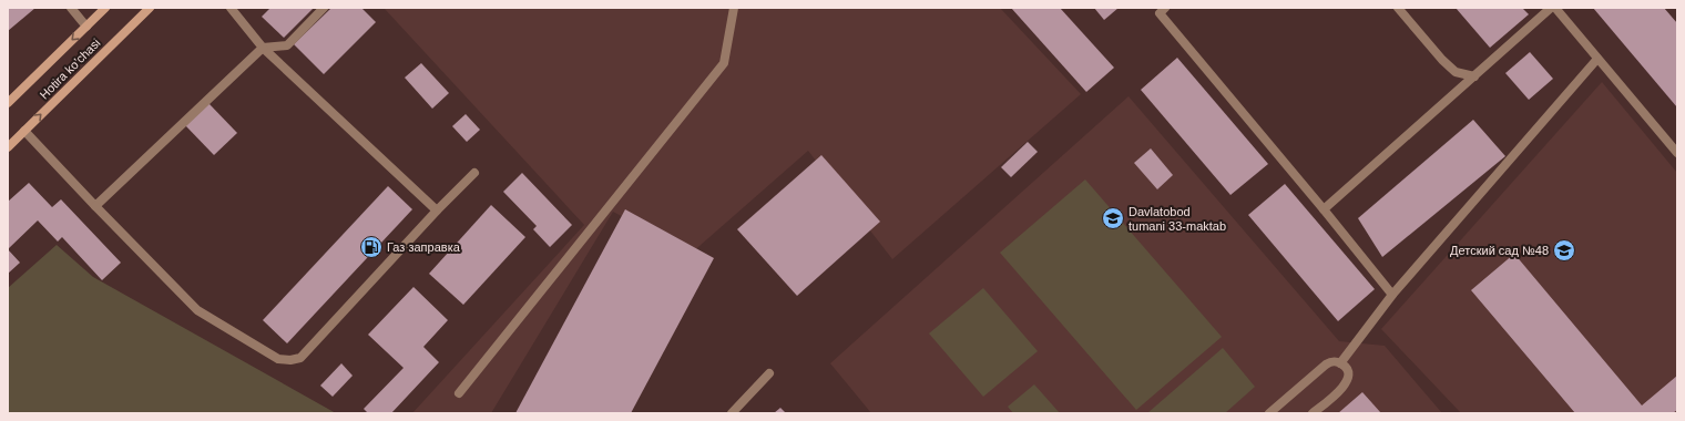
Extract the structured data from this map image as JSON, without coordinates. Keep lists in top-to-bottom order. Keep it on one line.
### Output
{"streets":{"main road":["Hotira ko'chasi"]},"places":{"school or university":["Davlatobod tumani 33-maktab","Детский сад №48"],"fuel station":["Газ заправка"]}}
